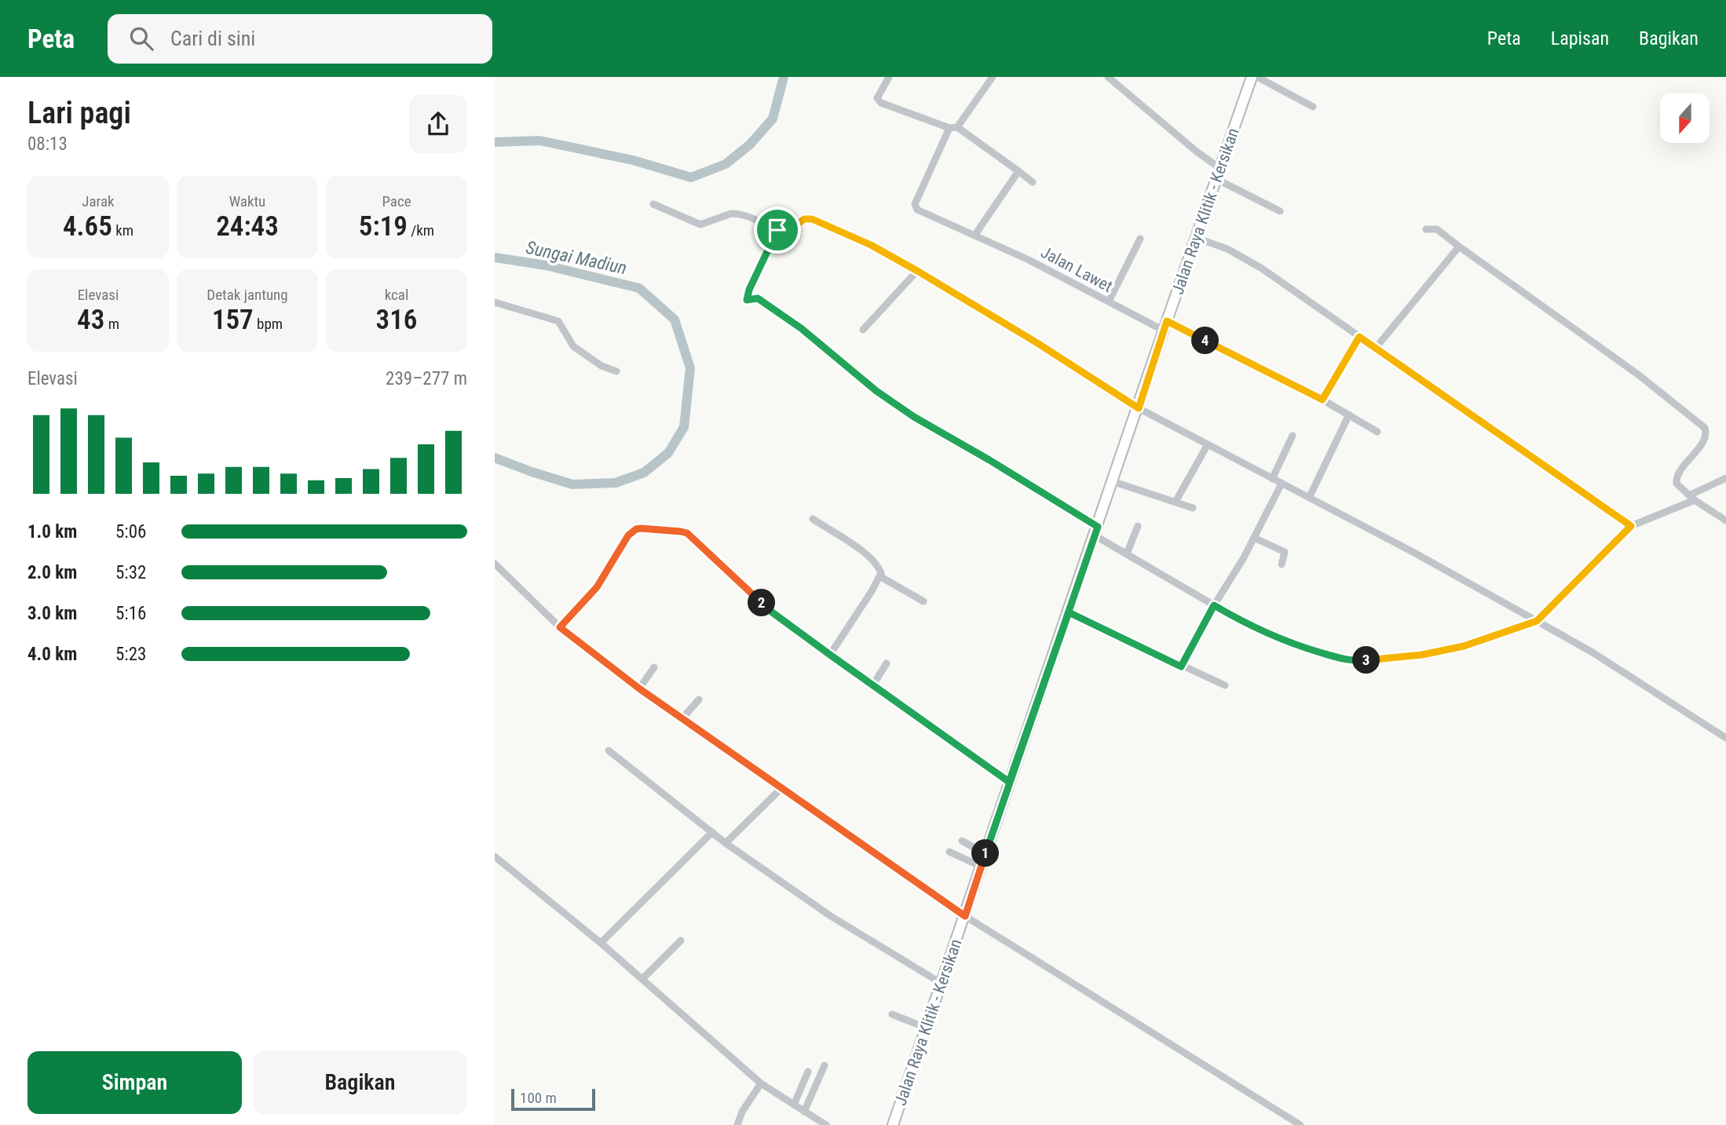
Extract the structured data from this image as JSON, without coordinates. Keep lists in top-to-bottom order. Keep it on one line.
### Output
{"streets":{"street":["Jalan Raya Klitik - Kersikan","Jalan Lawet"]},"crossings":[["Jalan Raya Klitik - Kersikan","Jalan Lawet"]],"water":["Sungai Madiun"],"scale_bar":"100 m","north":"bottom","page":{"header":"Peta","search":"Cari di sini","nav":["Peta","Lapisan","Bagikan"],"heading":["Lari pagi","08:13"],"stats":[["Jarak","4.65 km"],["Waktu","24:43"],["Pace","5:19 /km"],["Elevasi","43 m"],["Detak jantung","157 bpm"],["kcal","316"]],"pins":["4","2","3","1"],"chart":["Elevasi","239–277 m"],"list":[{"name":"1.0 km","note":"5:06"},{"name":"2.0 km","note":"5:32"},{"name":"3.0 km","note":"5:16"},{"name":"4.0 km","note":"5:23"}],"buttons":["Simpan","Bagikan"],"scale":"100 m"}}
